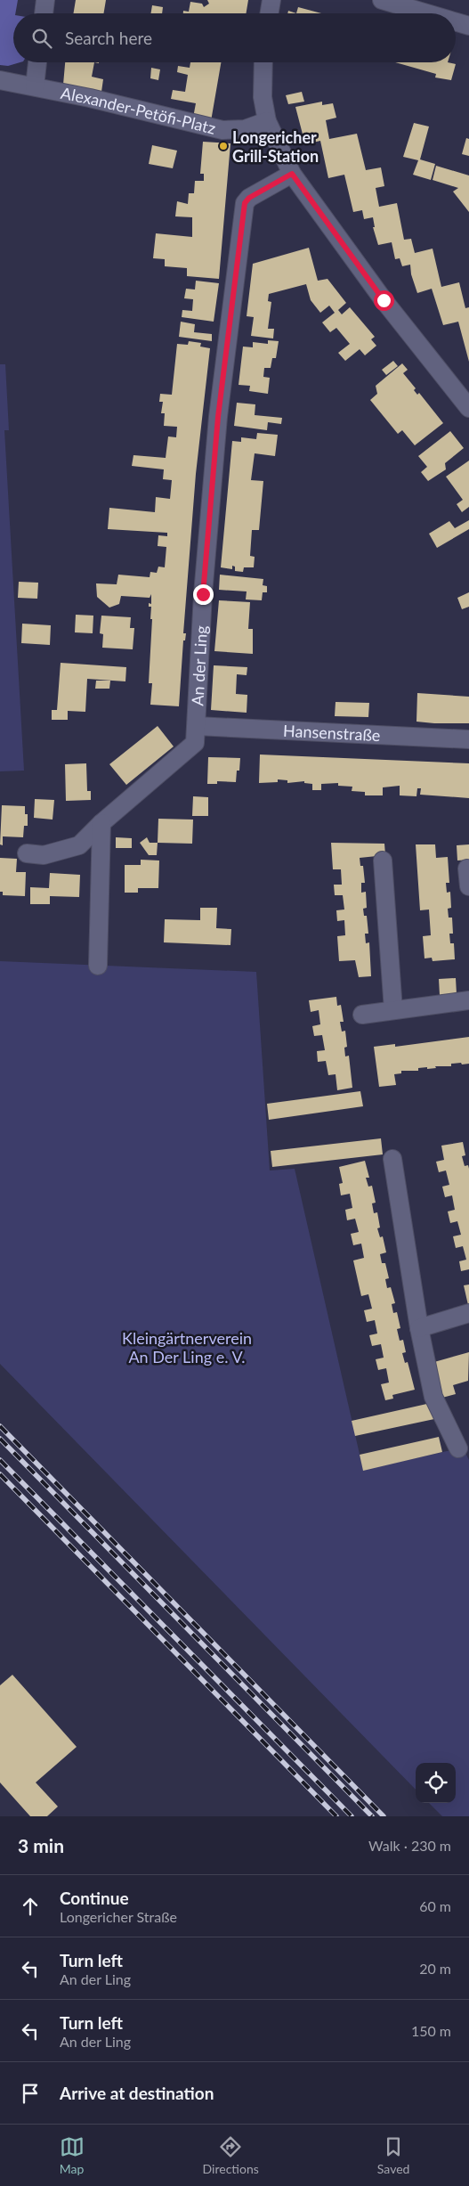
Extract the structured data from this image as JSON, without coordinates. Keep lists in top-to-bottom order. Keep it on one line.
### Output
{"streets":{"street":["Alexander-Petöfi-Platz","An der Ling","Hansenstraße"]},"crossings":[["An der Ling","Hansenstraße"]],"parks":["Kleingärtnerverein An Der Ling e. V."],"places":["Longericher Grill-Station"],"page":{"search":"Search here","heading":["3 min","Walk · 230 m"],"list":[["Continue","Longericher Straße","60 m"],["Turn left","An der Ling","20 m"],["Turn left","An der Ling","150 m"],"Arrive at destination"],"nav":["Map","Directions","Saved"]}}
